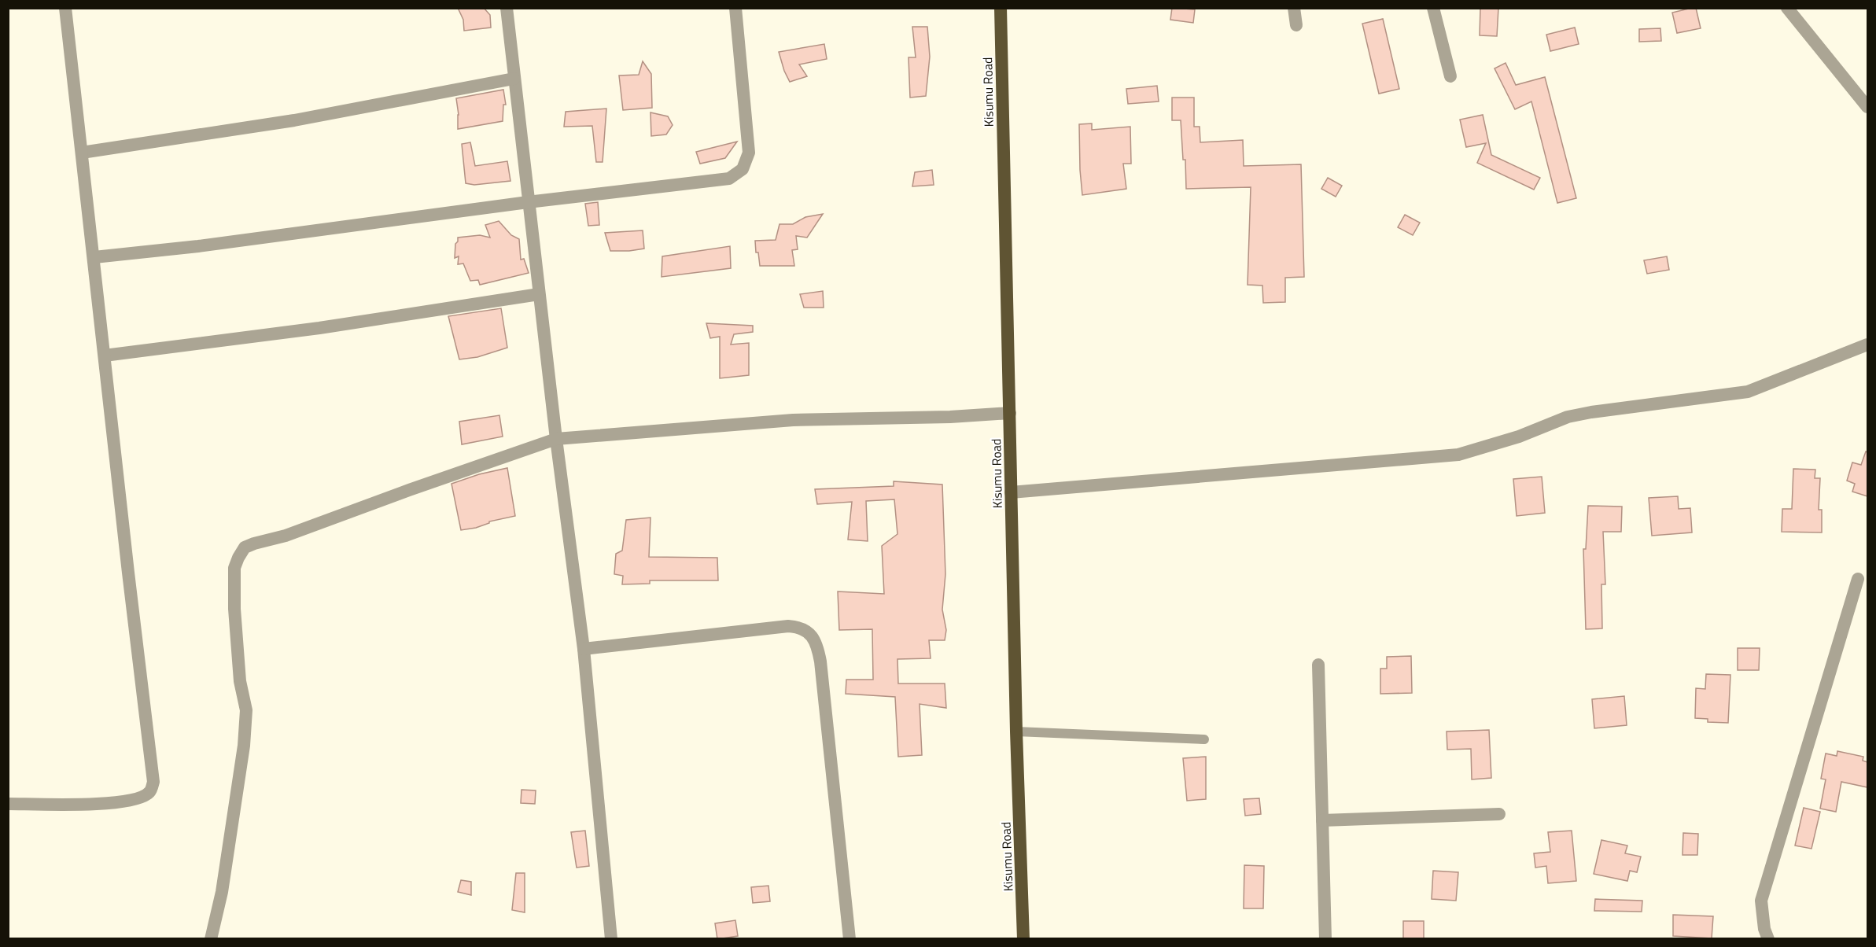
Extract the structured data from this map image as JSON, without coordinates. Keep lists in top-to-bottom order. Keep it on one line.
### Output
{"streets":{"highway":["Kisumu Road"]}}
